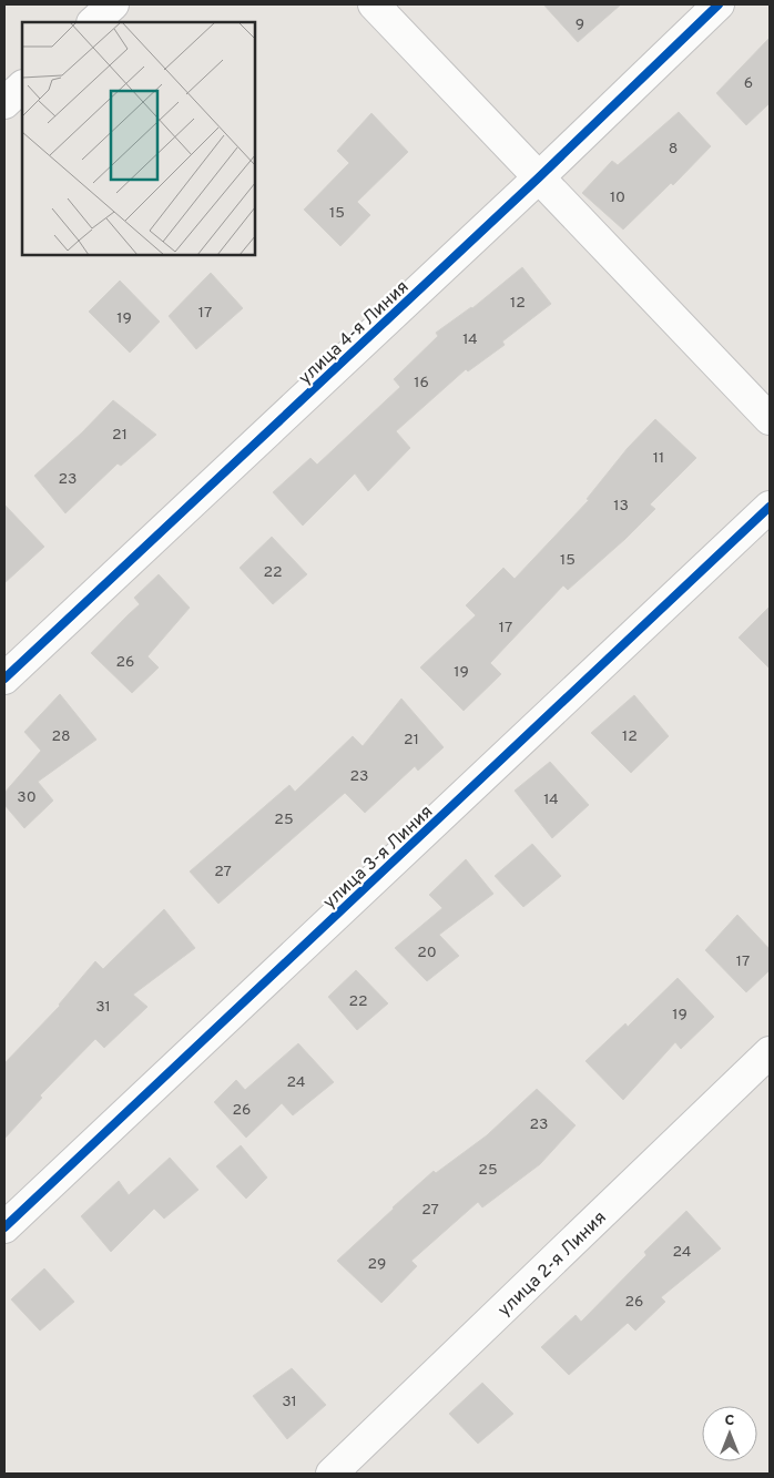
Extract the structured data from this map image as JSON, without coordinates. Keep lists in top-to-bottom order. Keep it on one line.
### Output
{"streets":{"street":["улица 4-я Линия","улица 3-я Линия","улица 2-я Линия"]},"house_numbers":["9","6","8","10","15","12","17","19","14","16","21","11","23","13","15","22","17","26","19","28","12","21","23","30","14","25","27","20","17","22","31","19","24","26","23","25","27","24","29","26","31"],"north":"top"}
